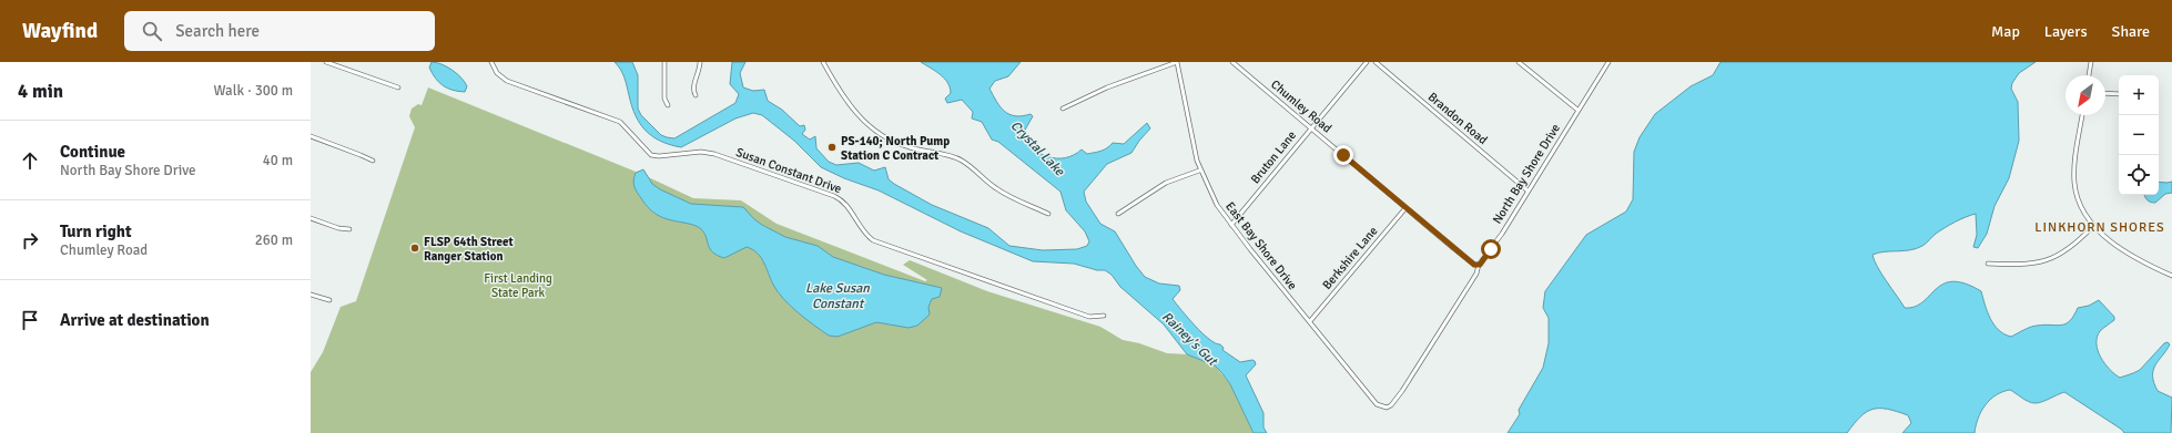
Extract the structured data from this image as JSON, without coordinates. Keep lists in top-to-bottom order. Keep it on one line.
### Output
{"streets":{"street":["Chumley Road","Brandon Road","Bruton Lane","Susan Constant Drive","North Bay Shore Drive","East Bay Shore Drive","Berkshire Lane"]},"crossings":[["Chumley Road","Bruton Lane"],["Chumley Road","North Bay Shore Drive"],["Chumley Road","Berkshire Lane"],["Brandon Road","North Bay Shore Drive"],["Bruton Lane","East Bay Shore Drive"],["North Bay Shore Drive","East Bay Shore Drive"],["East Bay Shore Drive","Berkshire Lane"]],"districts":["LINKHORN SHORES"],"water":["Crystal Lake","Lake Susan Constant","Rainey's Gut"],"parks":["First Landing State Park"],"places":["PS-140; North Pump Station C Contract","FLSP 64th Street Ranger Station"],"north":"bottom left","page":{"header":"Wayfind","search":"Search here","nav":["Map","Layers","Share"],"heading":["4 min","Walk · 300 m"],"map_buttons":["+","−"],"list":[["Continue","North Bay Shore Drive","40 m"],["Turn right","Chumley Road","260 m"],"Arrive at destination"]}}
